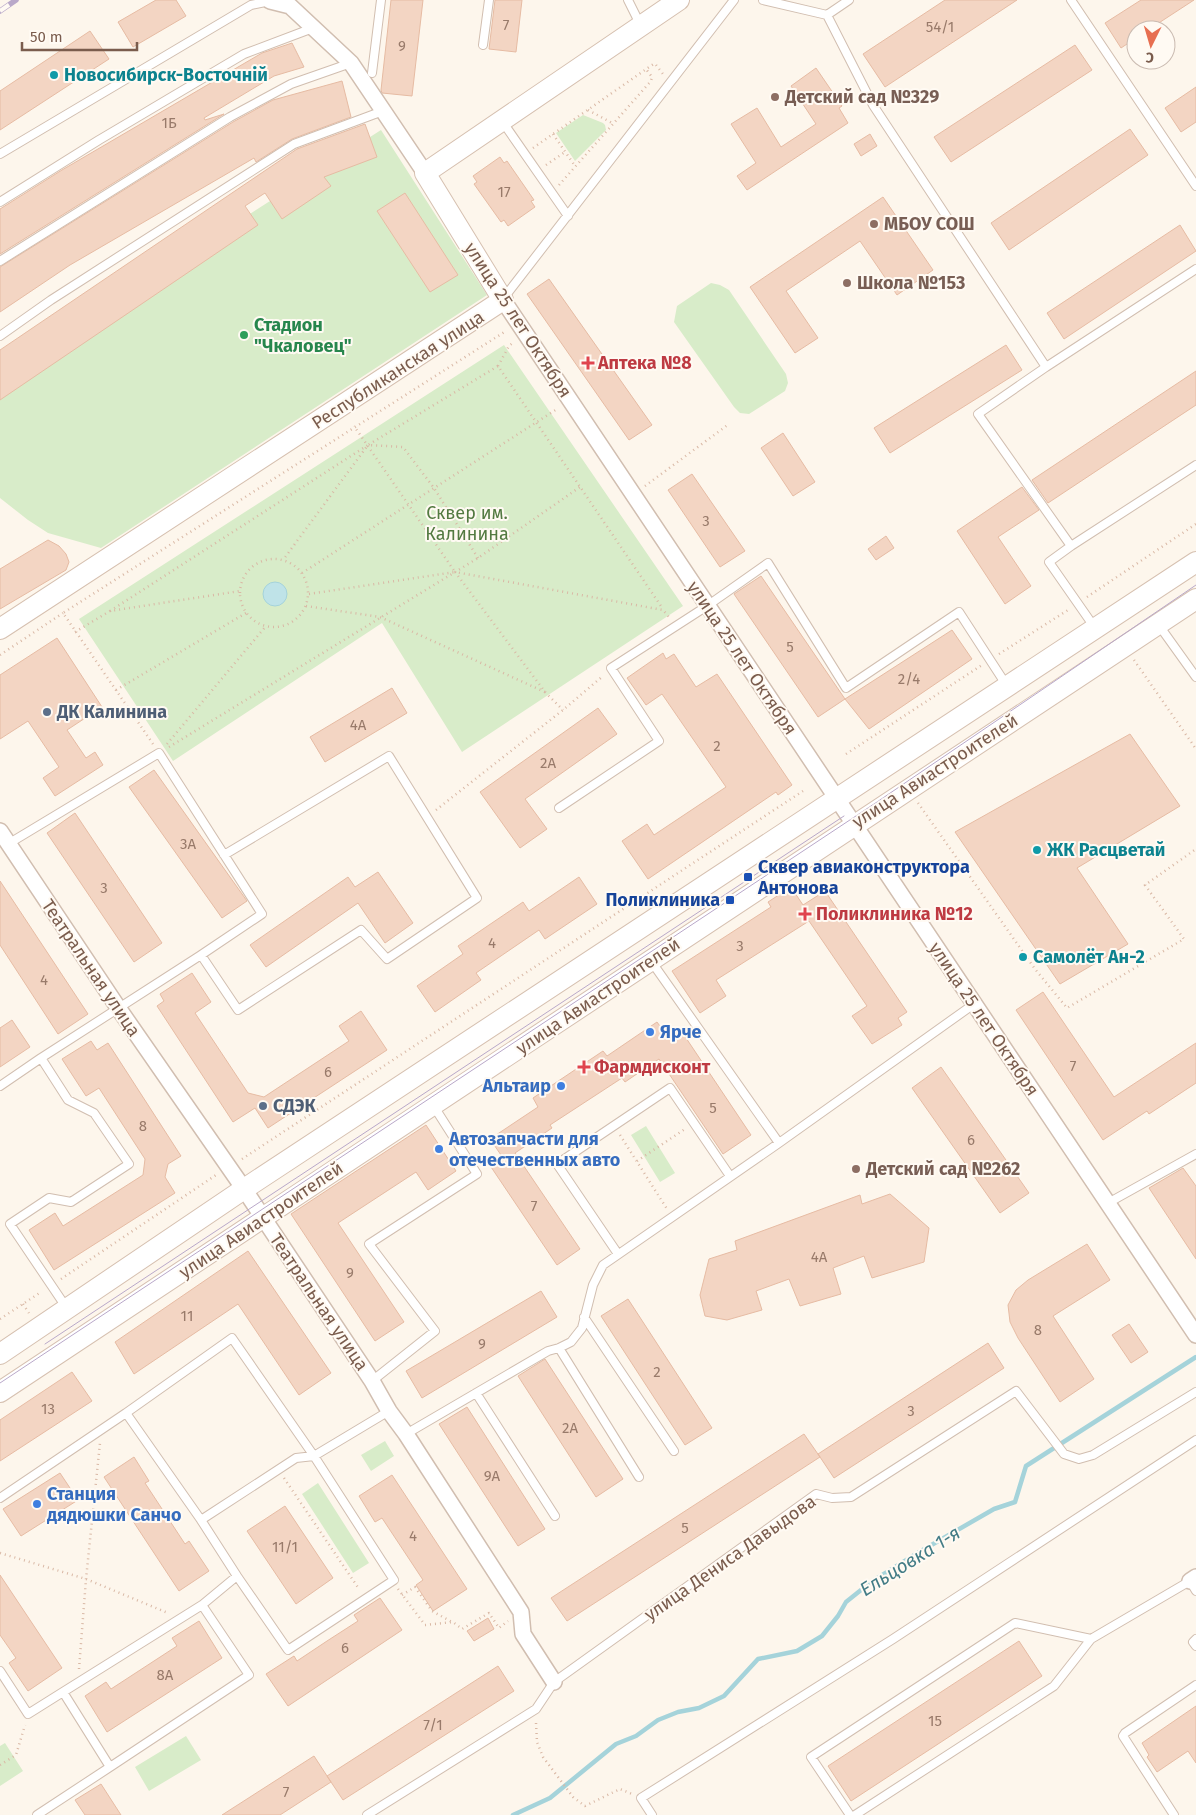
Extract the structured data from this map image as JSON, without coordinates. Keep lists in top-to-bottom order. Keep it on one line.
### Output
{"streets":{"main road":["улица 25 лет Октября","Республиканская улица","улица Авиастроителей"],"street":["Театральная улица"],"lane":["улица Дениса Давыдова"]},"crossings":[["улица 25 лет Октября","Республиканская улица"],["улица 25 лет Октября","улица Авиастроителей"],["улица Авиастроителей","Театральная улица"],["Театральная улица","улица Дениса Давыдова"]],"water":["Ельцовка 1-я"],"parks":["Сквер им. Калинина"],"places":{"other":["Новосибирск-Восточній","Детский сад №329","МБОУ СОШ","Школа №153","Стадион \"Чкаловец\"","ДК Калинина","ЖК Расцветай","Самолёт Ан-2","Ярче","Альтаир","СДЭК","Автозапчасти для отечественных авто","Детский сад №262","Станция дядюшки Санчо"],"health":["Аптека №8","Поликлиника №12","Фармдисконт"],"transit":["Сквер авиаконструктора Антонова","Поликлиника"]},"house_numbers":["7","54/1","9","1Б","17","3","5","2/4","4А","2","2А","3А","3","4","3","4","7","6","5","8","6","7","4А","9","11","8","9","2","13","3","2А","9А","5","4","11/1","6","8А","15","7/1","7"],"scale_bar":"50 m","north":"bottom"}
